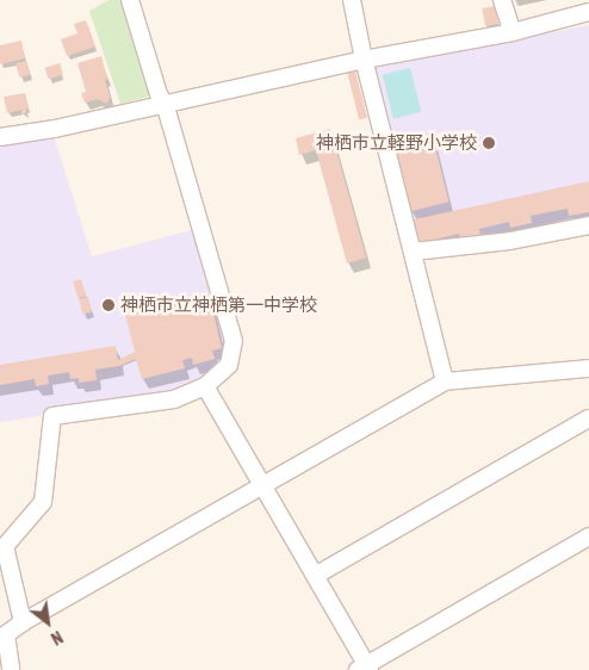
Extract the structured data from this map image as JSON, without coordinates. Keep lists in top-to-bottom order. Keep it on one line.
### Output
{"places":["神栖市立軽野小学校","神栖市立神栖第一中学校"],"north":"bottom right"}
